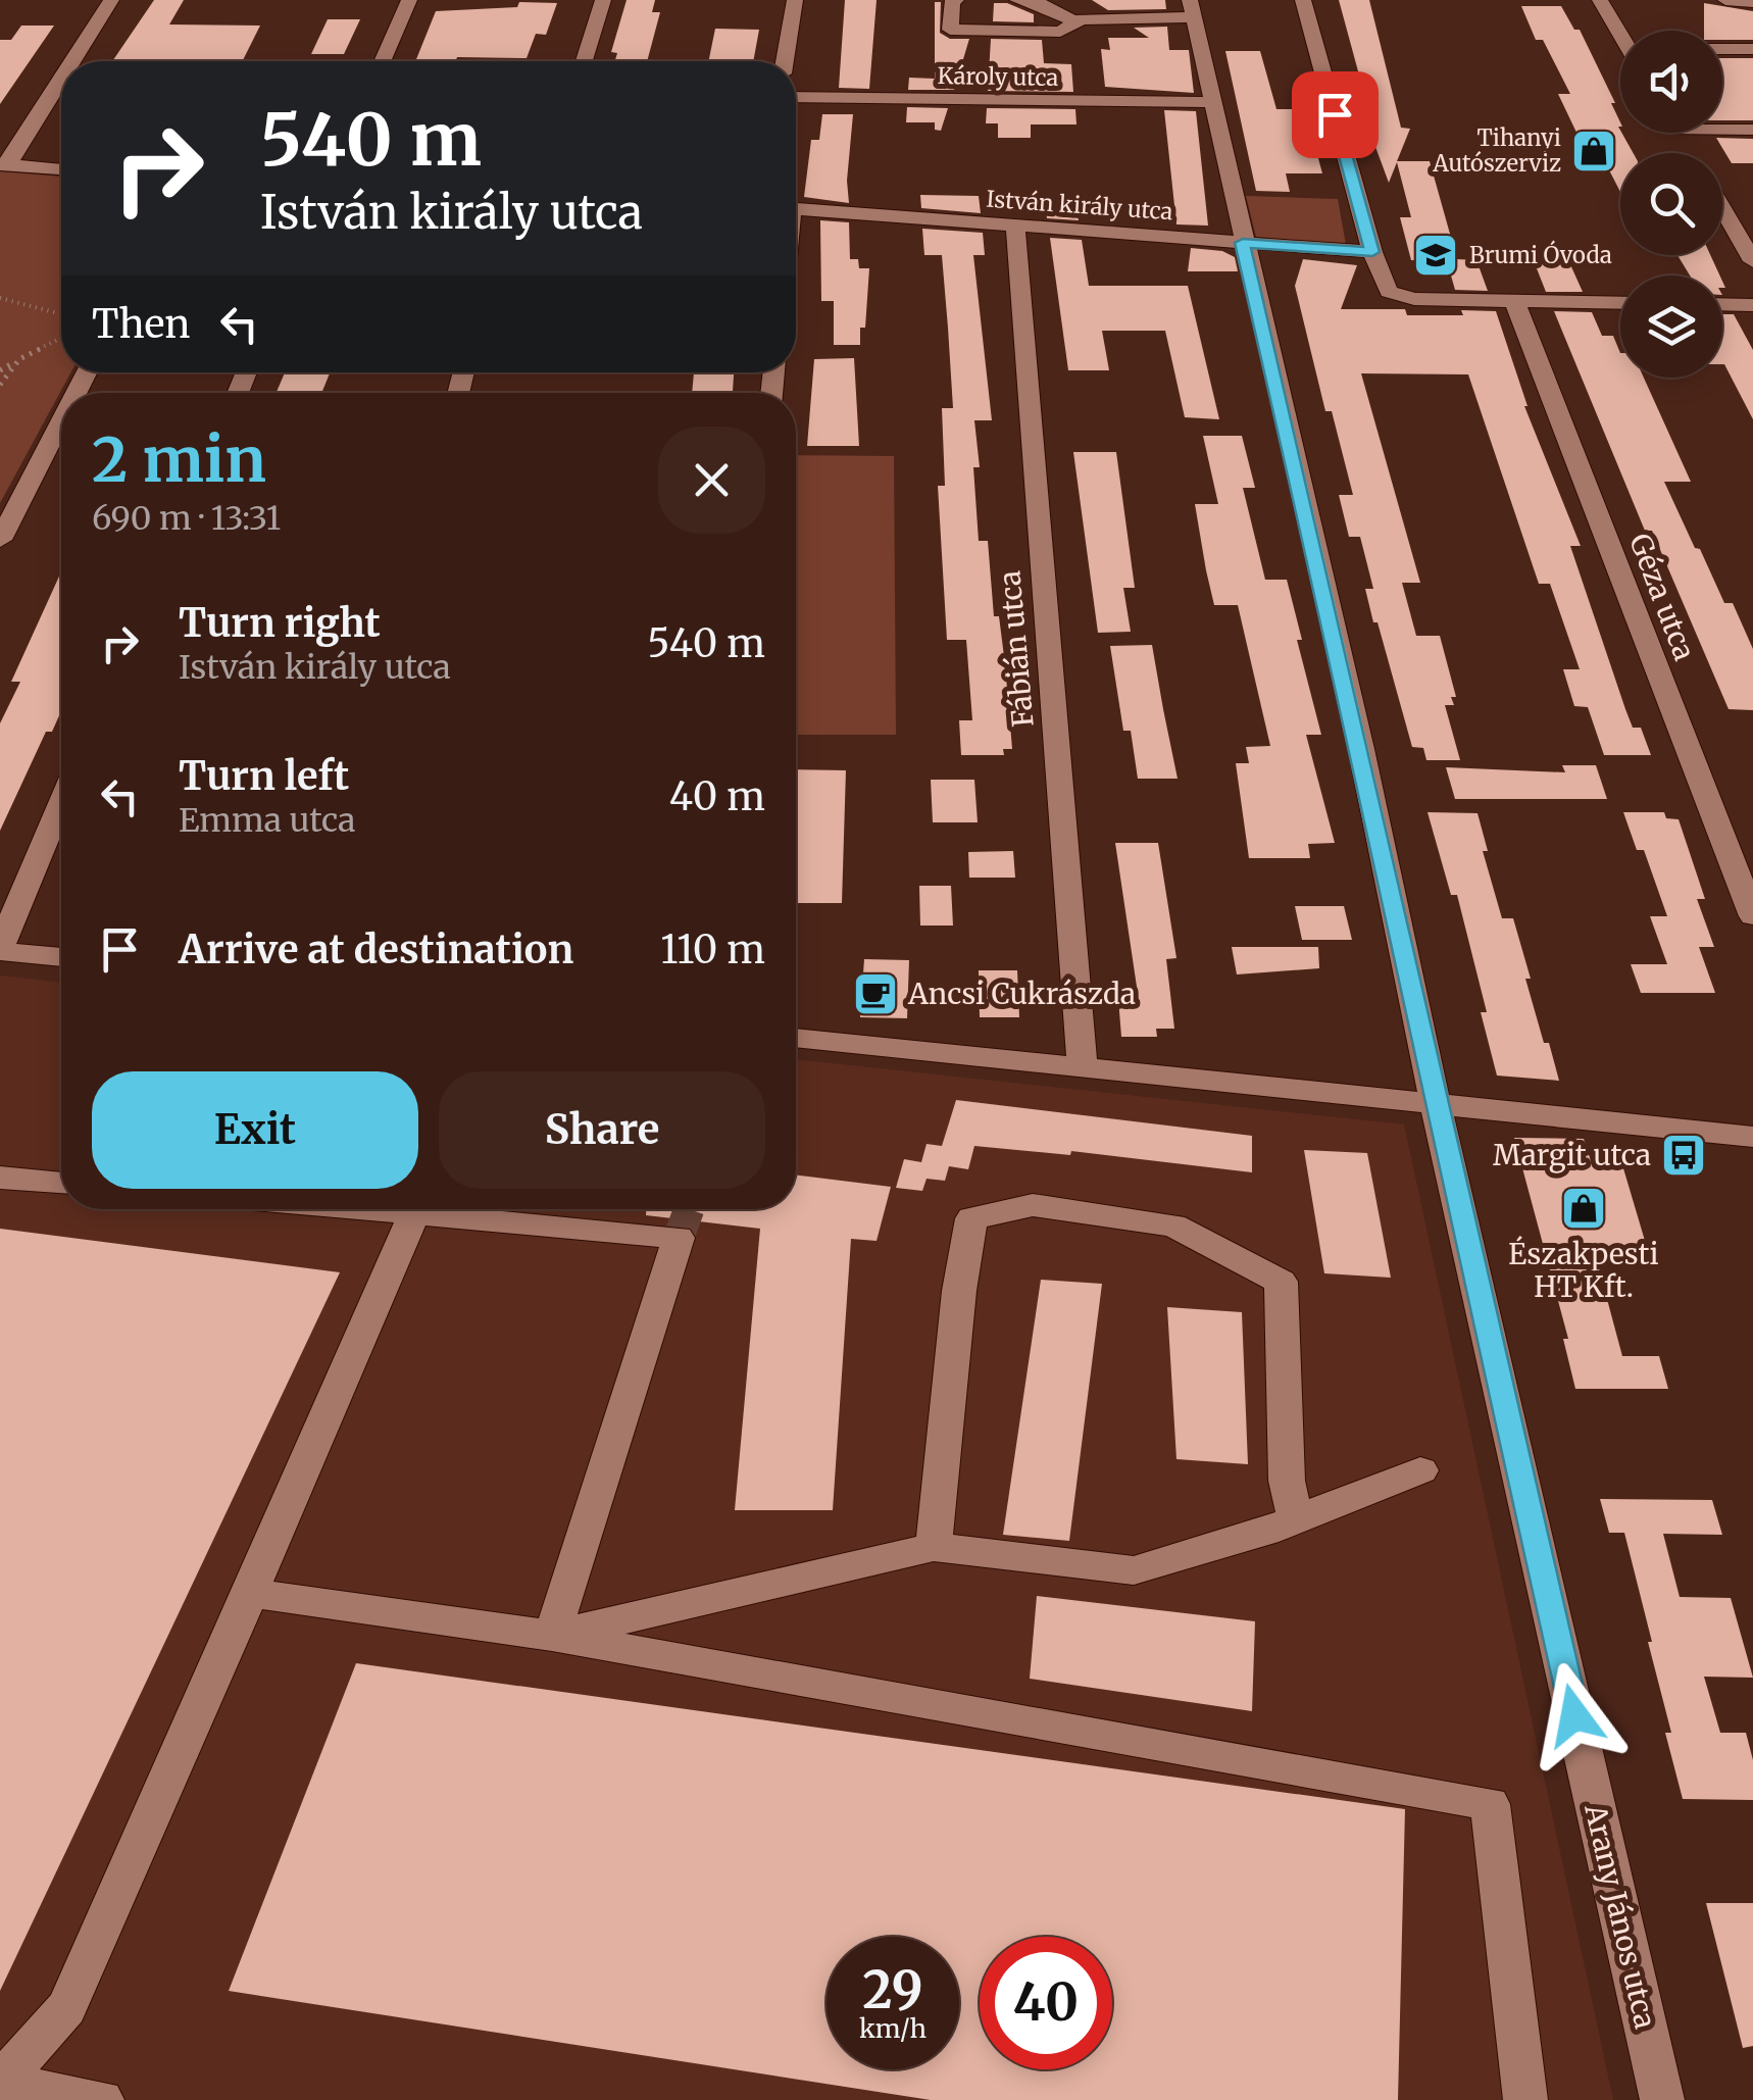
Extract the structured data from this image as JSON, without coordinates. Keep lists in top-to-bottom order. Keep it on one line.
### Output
{"streets":{"street":["Károly utca","István király utca","Géza utca","Fábián utca","Arany János utca"]},"crossings":[["Károly utca","Arany János utca"],["István király utca","Fábián utca"],["István király utca","Arany János utca"]],"places":{"shop":["Tihanyi Autószerviz","Északpesti HT Kft."],"school or university":["Brumi Óvoda"],"cafe":["Ancsi Cukrászda"],"bus stop":["Margit utca"]},"page":{"turn":["540 m","István király utca"],"then":"Then","heading":["2 min","690 m · 13:31"],"list":[{"name":"Turn right","note":"István király utca","value":"540 m"},{"name":"Turn left","note":"Emma utca","value":"40 m"},{"name":"Arrive at destination","value":"110 m"}],"buttons":["Exit","Share"],"speed":"29 km/h","limit":"40"}}
